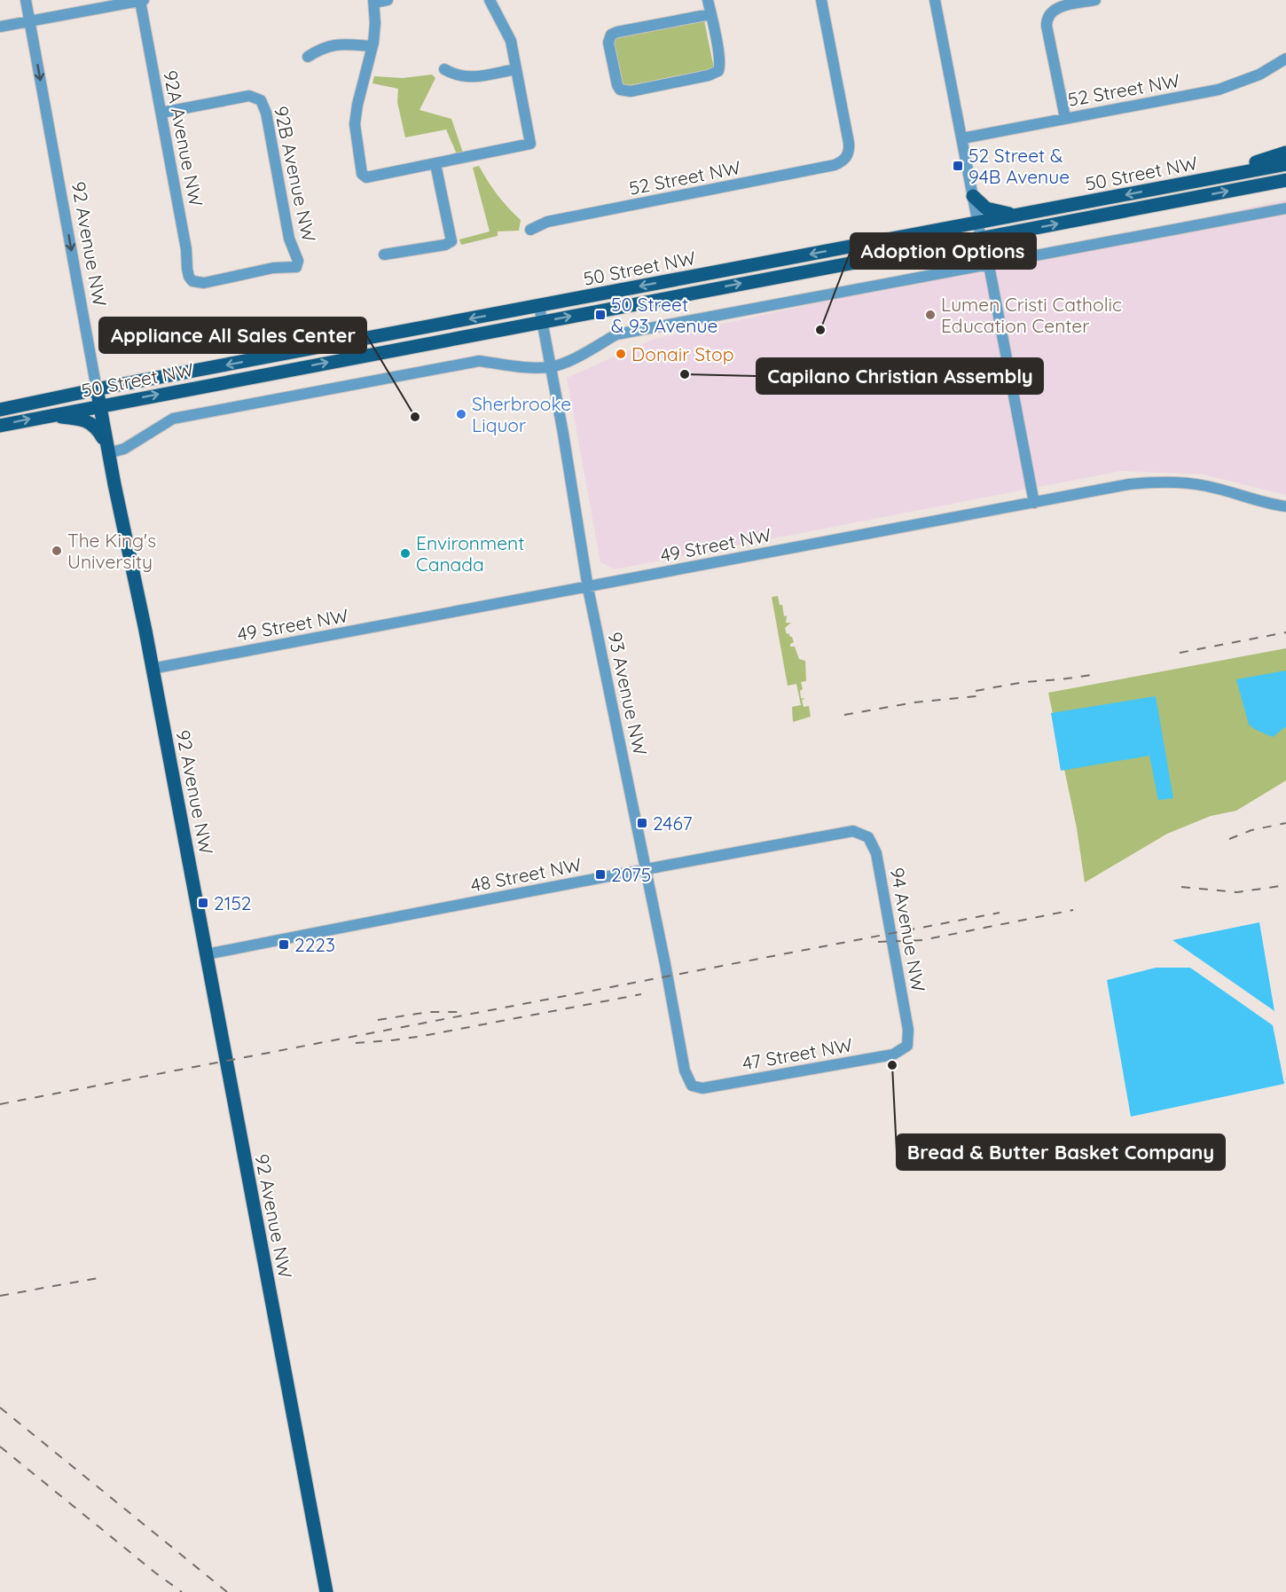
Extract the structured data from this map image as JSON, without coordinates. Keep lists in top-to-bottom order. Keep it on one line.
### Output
{"streets":{"main road":["50 Street NW","92 Avenue NW"],"street":["52 Street NW","92A Avenue NW","92B Avenue NW","49 Street NW","93 Avenue NW","48 Street NW","94 Avenue NW","47 Street NW"]},"crossings":[["92A Avenue NW","92B Avenue NW"],["50 Street NW","92 Avenue NW"],["50 Street NW","93 Avenue NW"],["92 Avenue NW","49 Street NW"],["92 Avenue NW","48 Street NW"],["49 Street NW","93 Avenue NW"],["93 Avenue NW","48 Street NW"],["93 Avenue NW","47 Street NW"],["48 Street NW","94 Avenue NW"],["94 Avenue NW","47 Street NW"]],"places":{"transit":["52 Street & 94B Avenue","50 Street & 93 Avenue","2467","2075","2152","2223"],"other":["Lumen Cristi Catholic Education Center","Adoption Options","Donair Stop","Capilano Christian Assembly","Sherbrooke Liquor","Appliance All Sales Center","The King's University","Environment Canada","Bread & Butter Basket Company"]}}
